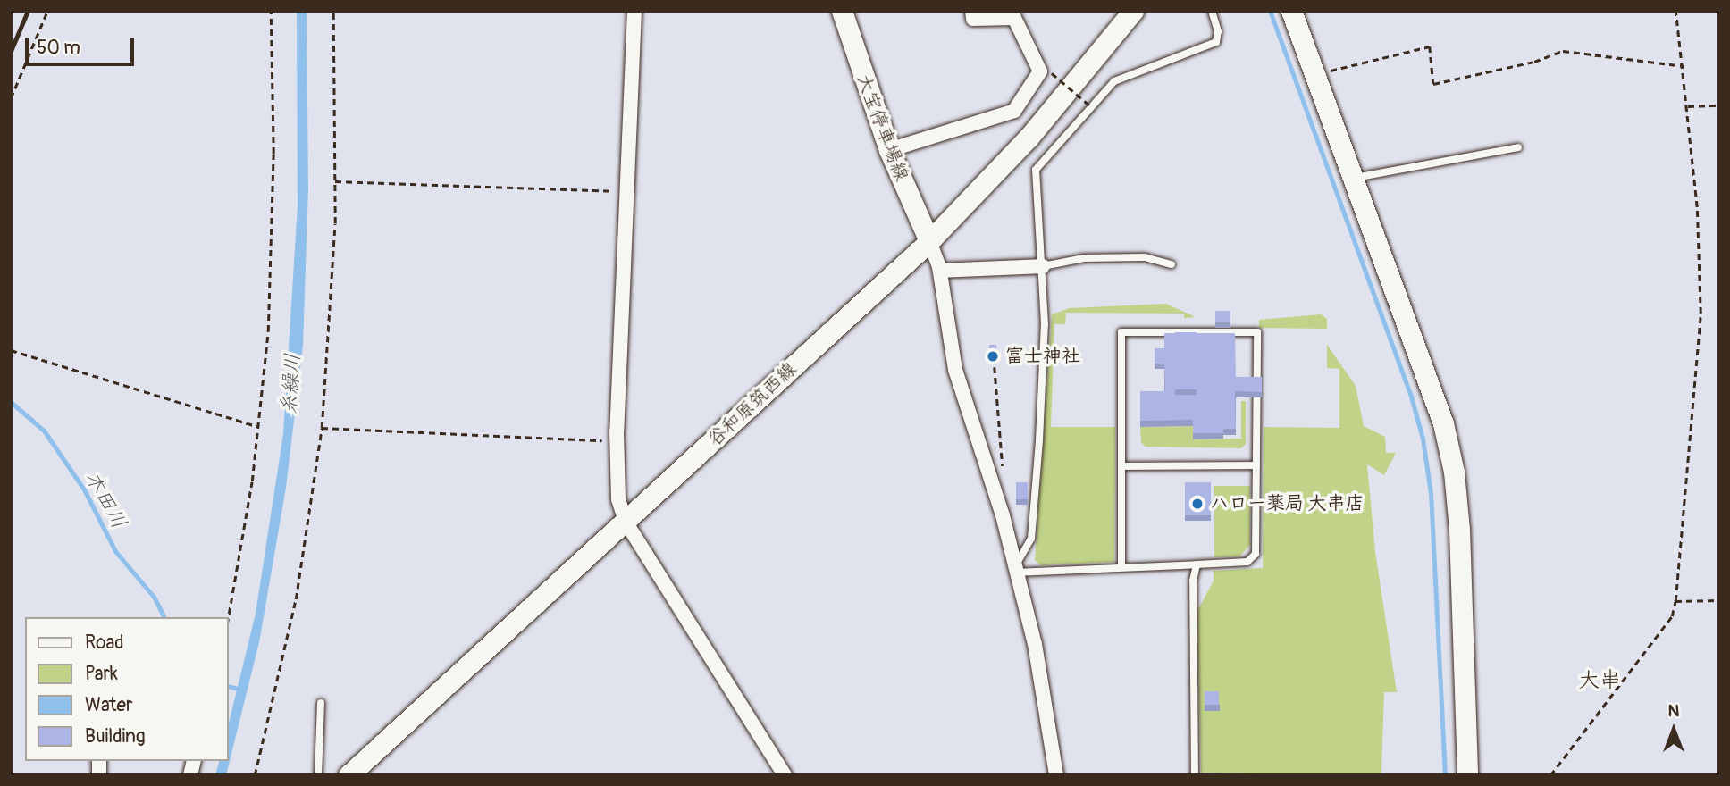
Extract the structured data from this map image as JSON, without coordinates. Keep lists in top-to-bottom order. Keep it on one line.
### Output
{"streets":{"main road":["大宝停車場線","谷和原筑西線"]},"crossings":[["大宝停車場線","谷和原筑西線"]],"districts":["大串"],"water":["糸繰川","木田川"],"places":["富士神社","ハロー薬局 大串店"],"legend":["Road","Park","Water","Building"],"scale_bar":"50 m","north":"top"}
